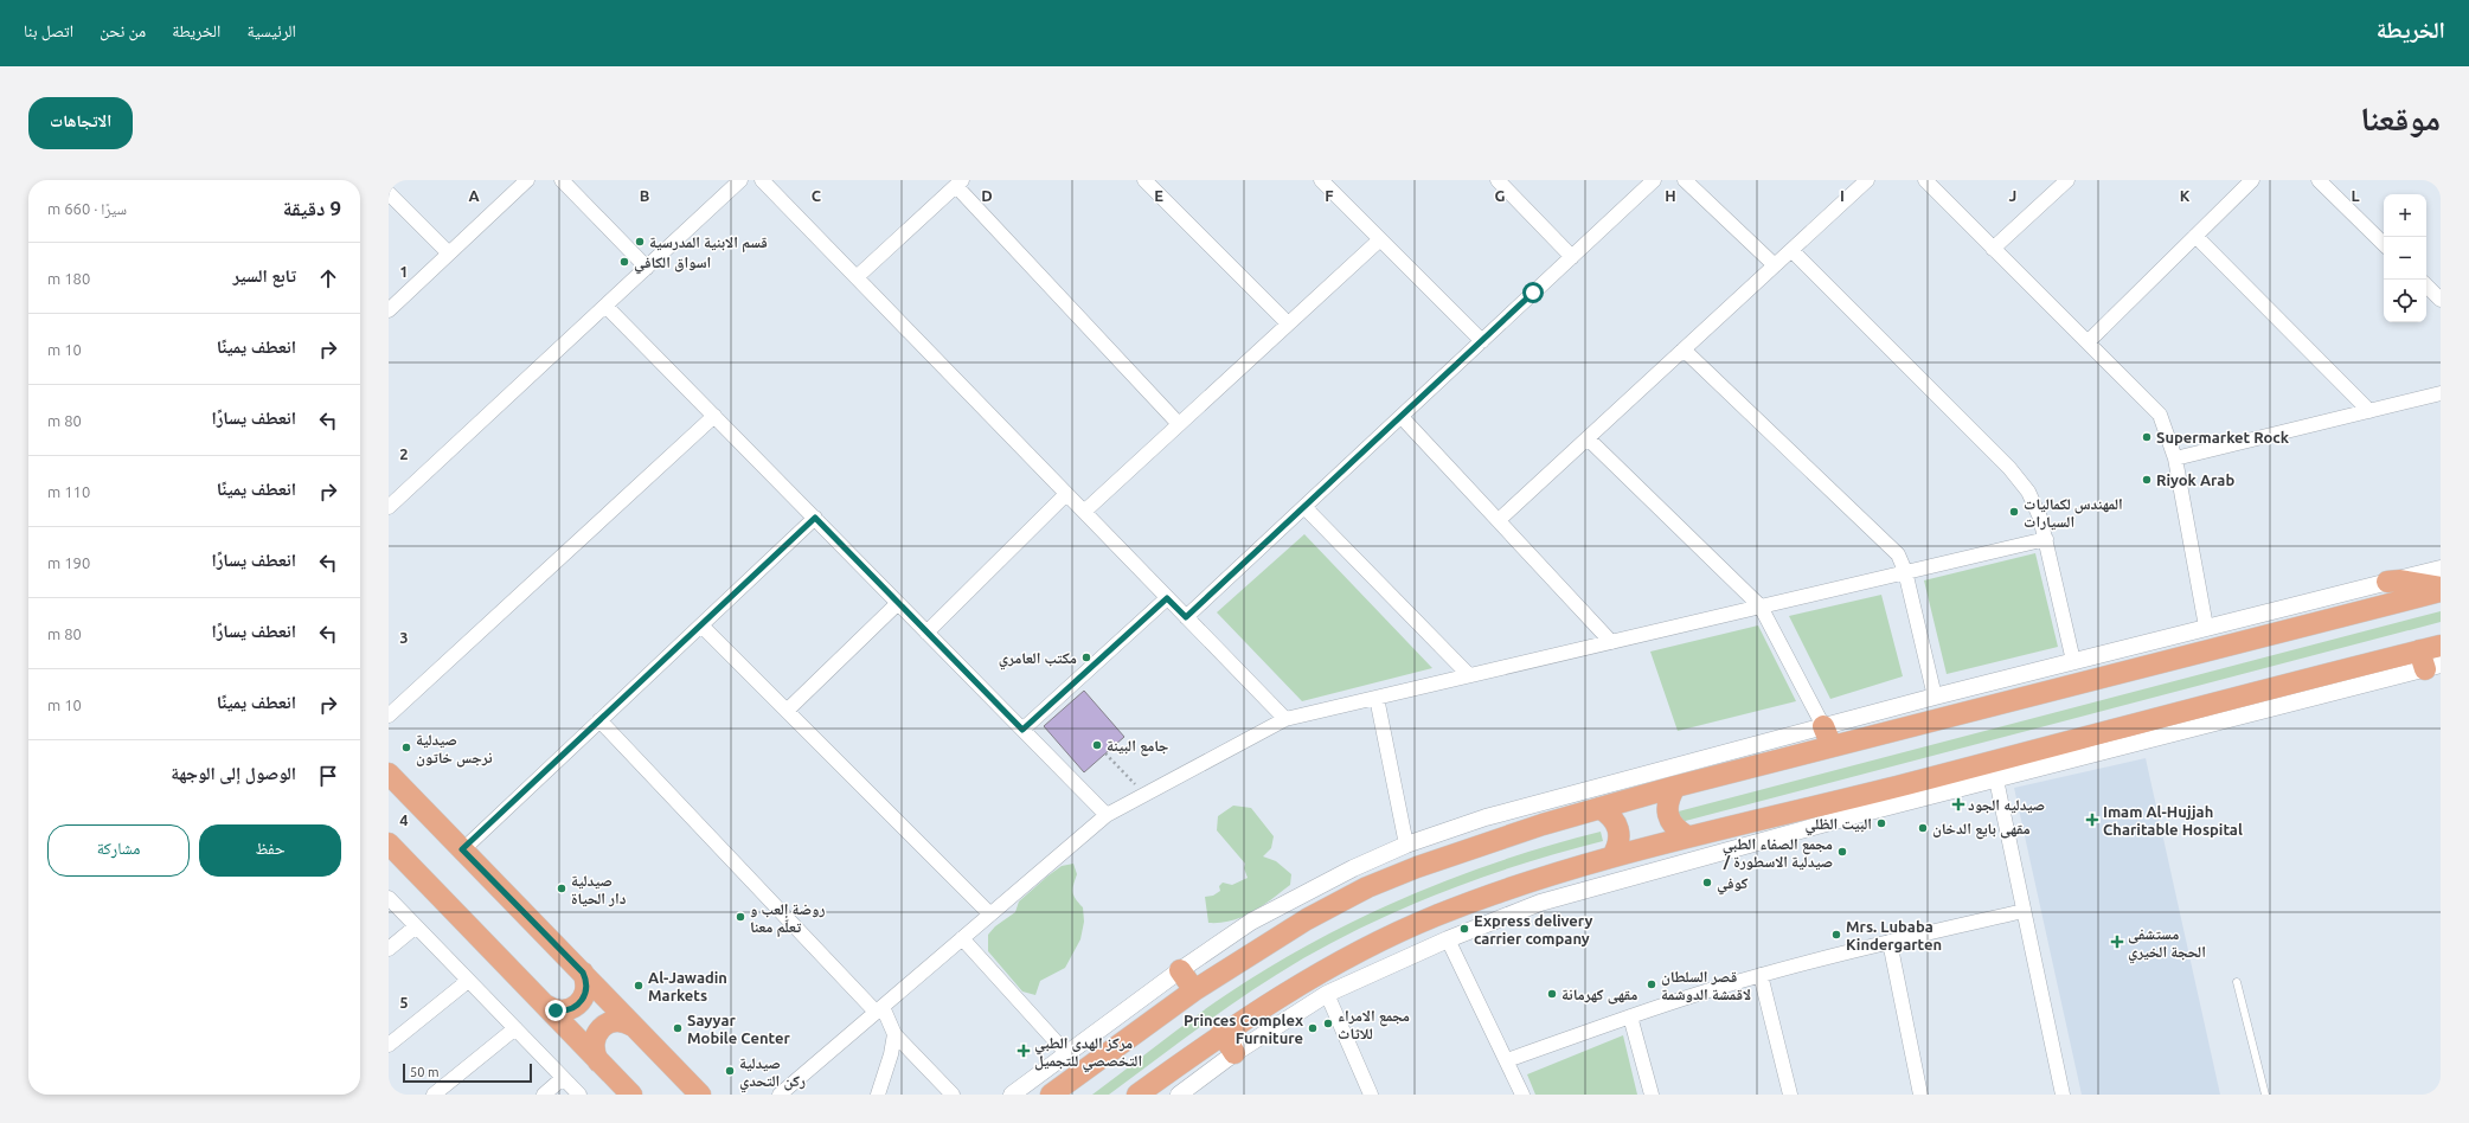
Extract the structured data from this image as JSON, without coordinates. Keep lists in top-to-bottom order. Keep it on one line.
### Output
{"places":{"other":["قسم الابنية المدرسية","اسواق الكافي","Supermarket Rock","Riyok Arab","المهندس لكماليات السيارات","مكتب العامري","جامع البينة","صيدلية نرجس خاتون","البيت الظلي","مقهى بايع الدخان","مجمع الصفاء الطبي / صيدلية الاسطورة","كوفي","صيدلية دار الحياة","روضة إلعب و تعلّم معنا","Express delivery carrier company","Mrs. Lubaba Kindergarten","قصر السلطان لاقمشة الدوشمة","Al-Jawadin Markets","مقهى كهرمانة","مجمع الامراء للاثاث","Sayyar Mobile Center","Princes Complex Furniture","صيدلية ركن التحدي"],"health":["صيدليه الجود","Imam Al-Hujjah Charitable Hospital","مستشفى الحجة الخيري","مركز الهدى الطبي التخصصي للتجميل"]},"scale_bar":"50 m","page":{"header":"الخريطة","nav":["الرئيسية","الخريطة","من نحن","اتصل بنا"],"title":"موقعنا","buttons":["الاتجاهات",["حفظ","مشاركة"]],"heading":["9 دقيقة","سيرًا · 660 m"],"map_buttons":["+","−"],"list":[["تابع السير","180 m"],["انعطف يمينًا","10 m"],["انعطف يسارًا","80 m"],["انعطف يمينًا","110 m"],["انعطف يسارًا","190 m"],["انعطف يسارًا","80 m"],["انعطف يمينًا","10 m"],"الوصول إلى الوجهة"],"scale":"50 m"},"grid":{"columns":["A","B","C","D","E","F","G","H","I","J","K","L"],"rows":["1","2","3","4","5"]}}
